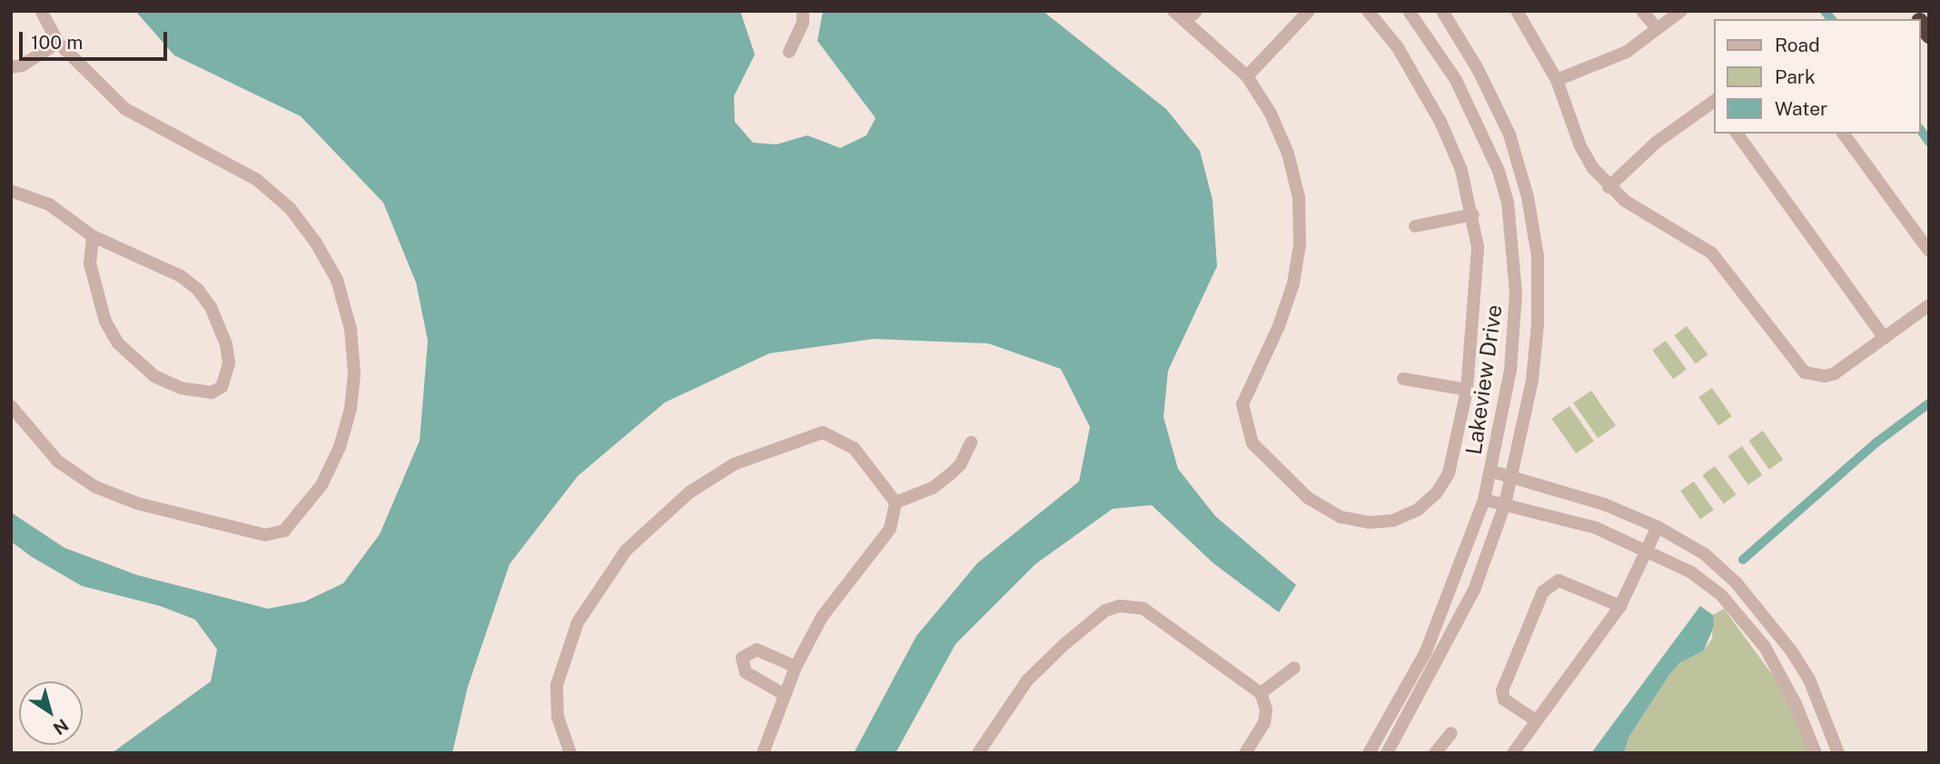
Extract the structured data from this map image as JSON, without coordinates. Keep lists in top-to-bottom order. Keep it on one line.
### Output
{"streets":{"street":["Lakeview Drive"]},"legend":["Road","Park","Water"],"scale_bar":"100 m","north":"bottom right"}
